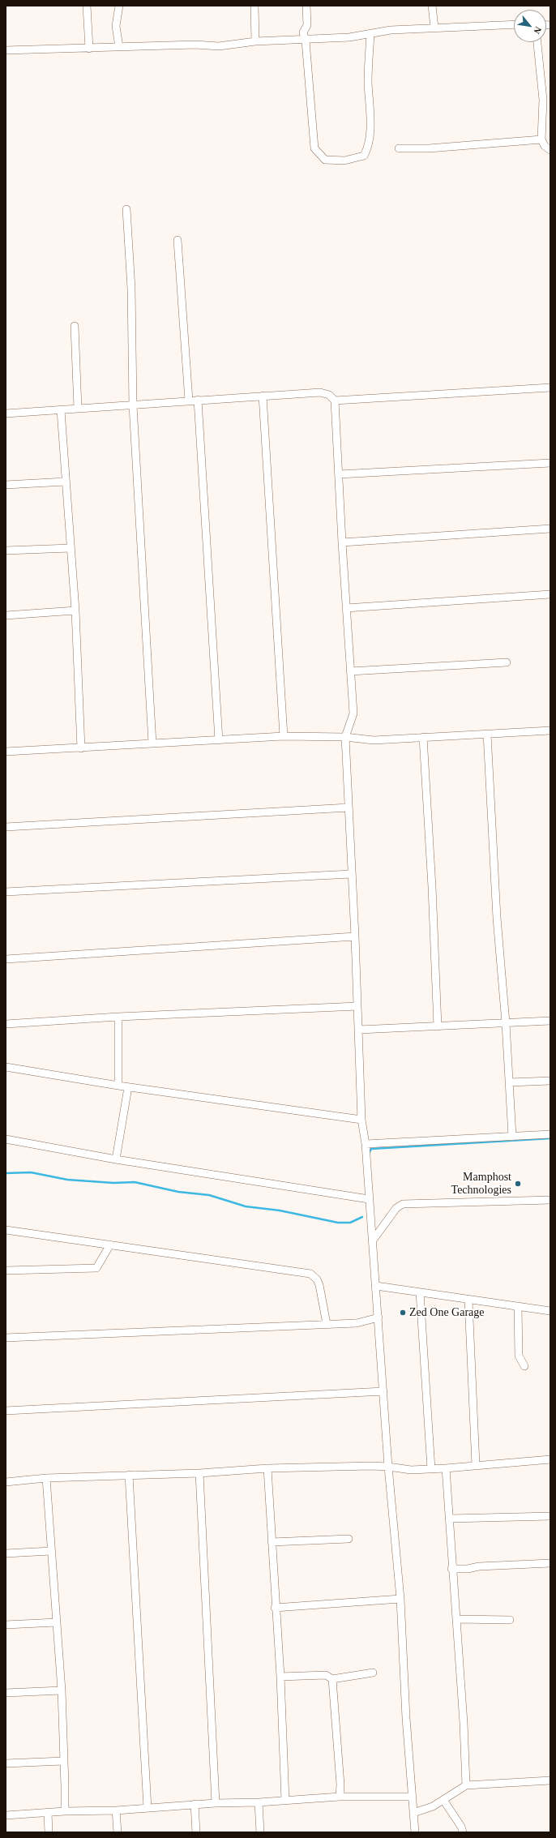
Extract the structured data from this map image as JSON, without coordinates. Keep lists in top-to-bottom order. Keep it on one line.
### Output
{"places":["Mamphost Technologies","Zed One Garage"],"north":"bottom right"}
